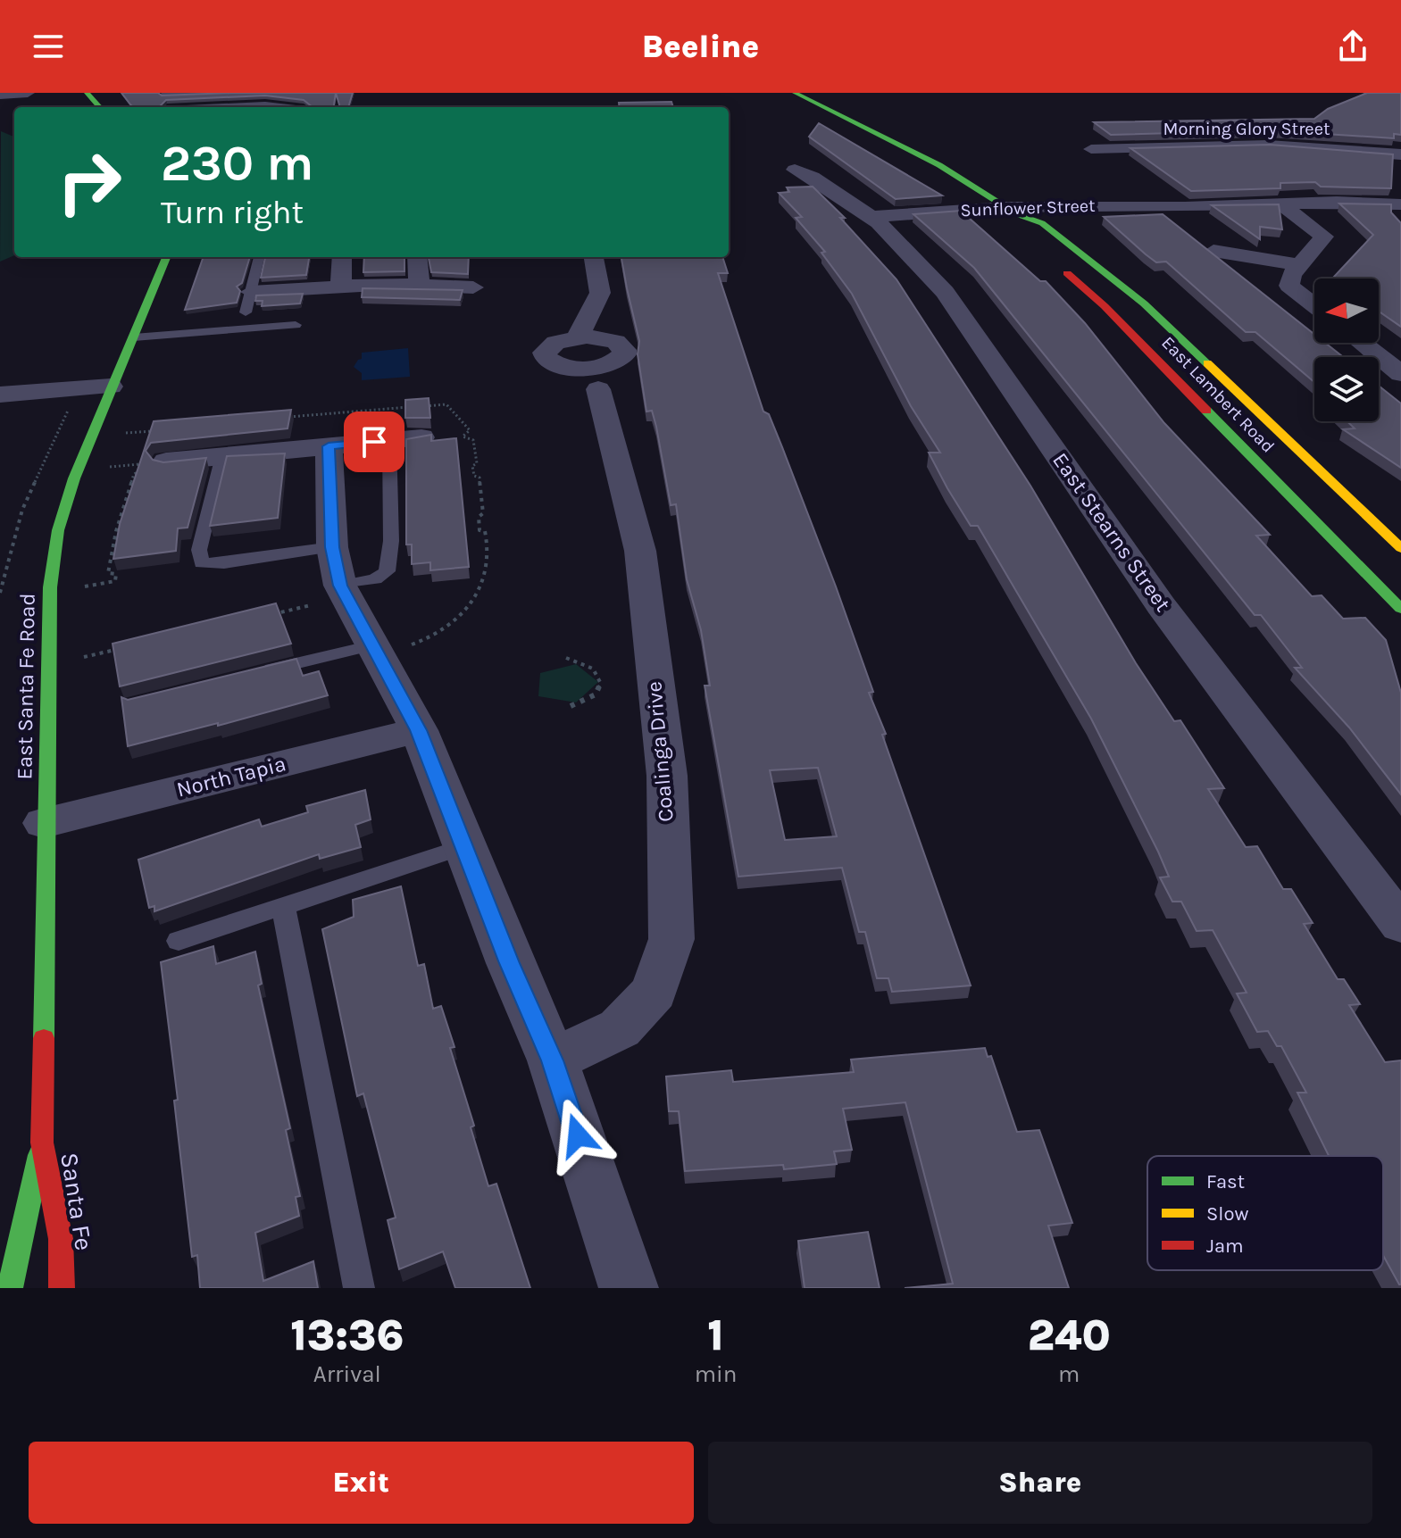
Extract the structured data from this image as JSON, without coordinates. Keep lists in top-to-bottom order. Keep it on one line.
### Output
{"streets":{"main road":["East Lambert Road","East Santa Fe Road","Santa Fe"],"street":["Morning Glory Street","Sunflower Street","East Stearns Street","Coalinga Drive","North Tapia"]},"crossings":[["Sunflower Street","East Lambert Road"],["Sunflower Street","East Stearns Street"],["East Santa Fe Road","North Tapia"],["East Santa Fe Road","Santa Fe"]],"legend":["Fast","Slow","Jam"],"north":"left","page":{"header":"Beeline","turn":["230 m","Turn right"],"eta":["13:36","Arrival","1","min","240","m"],"buttons":["Exit","Share"]}}
